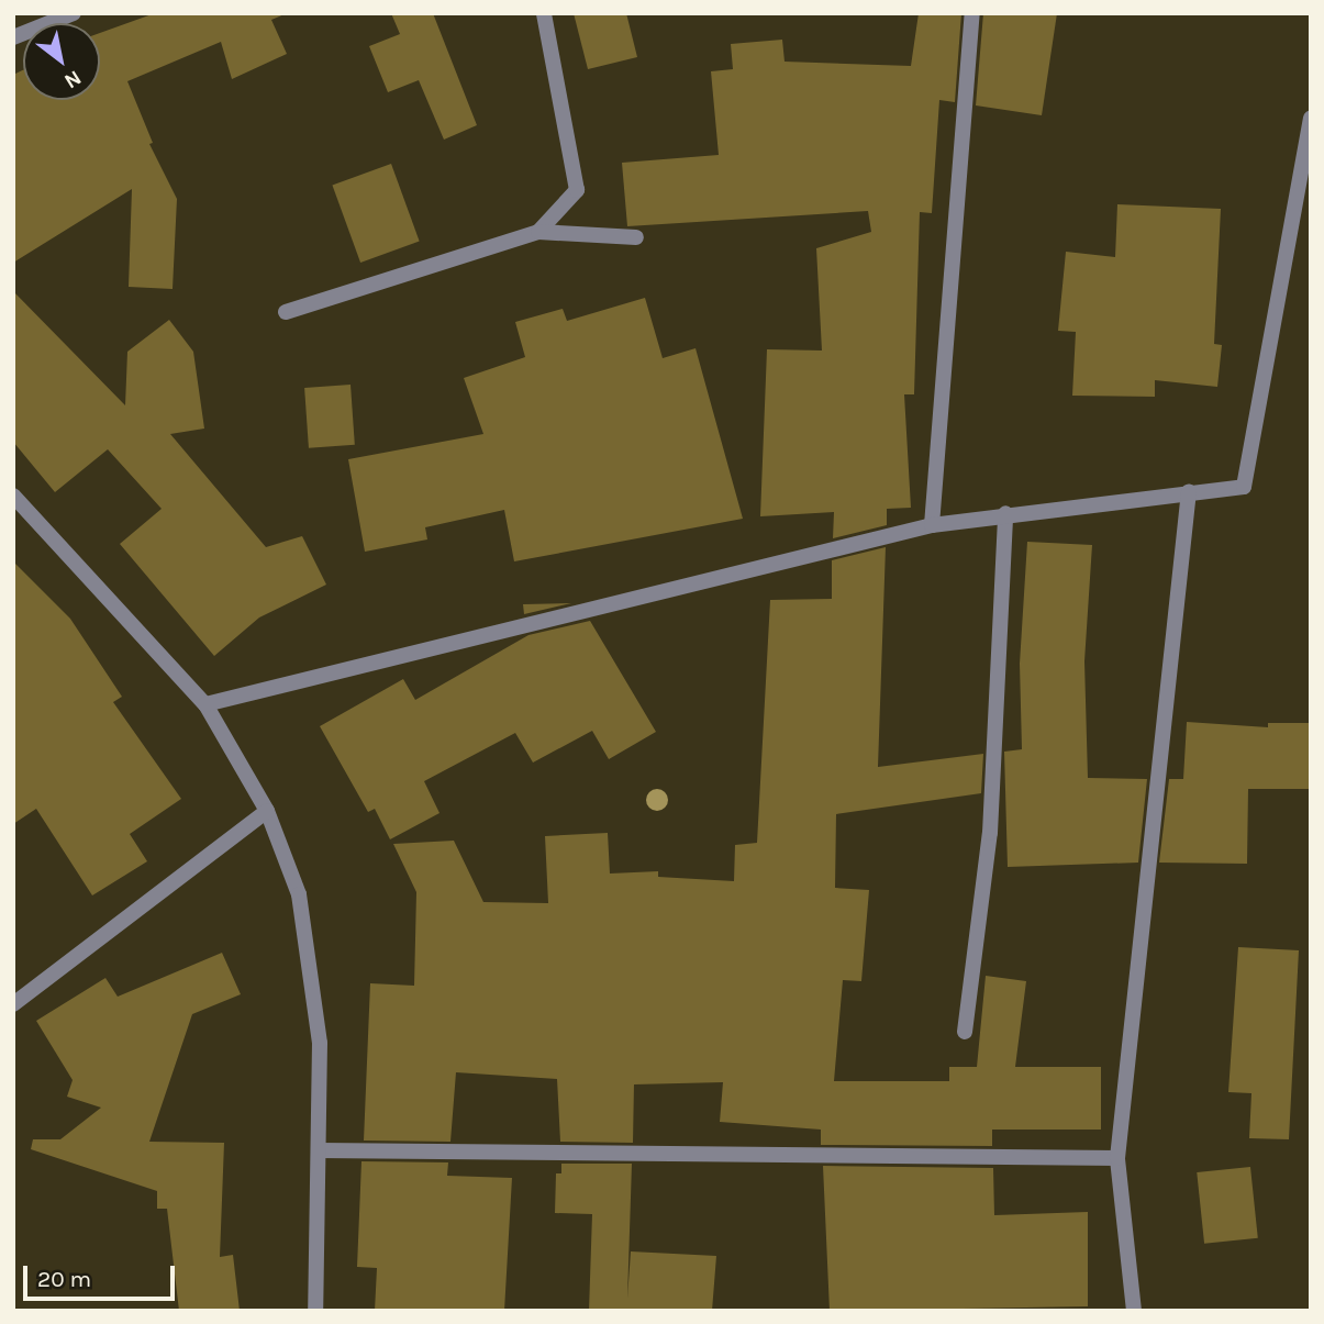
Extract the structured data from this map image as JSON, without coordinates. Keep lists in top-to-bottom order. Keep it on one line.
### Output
{"scale_bar":"20 m","north":"bottom right"}
